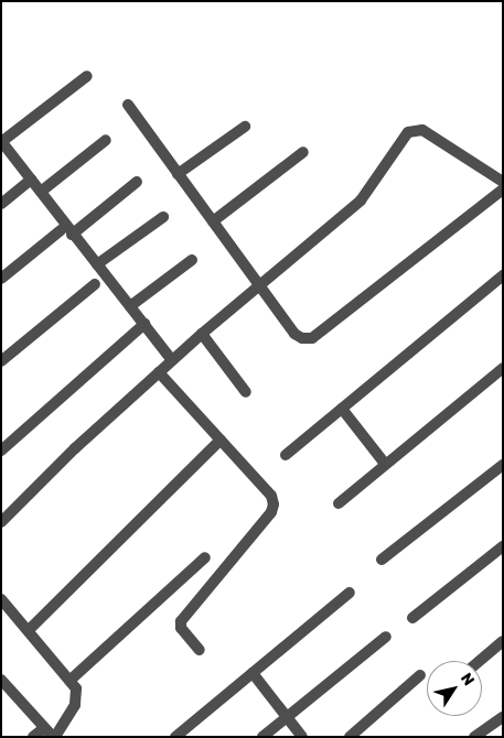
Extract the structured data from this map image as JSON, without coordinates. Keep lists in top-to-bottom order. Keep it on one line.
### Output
{"north":"top right"}
